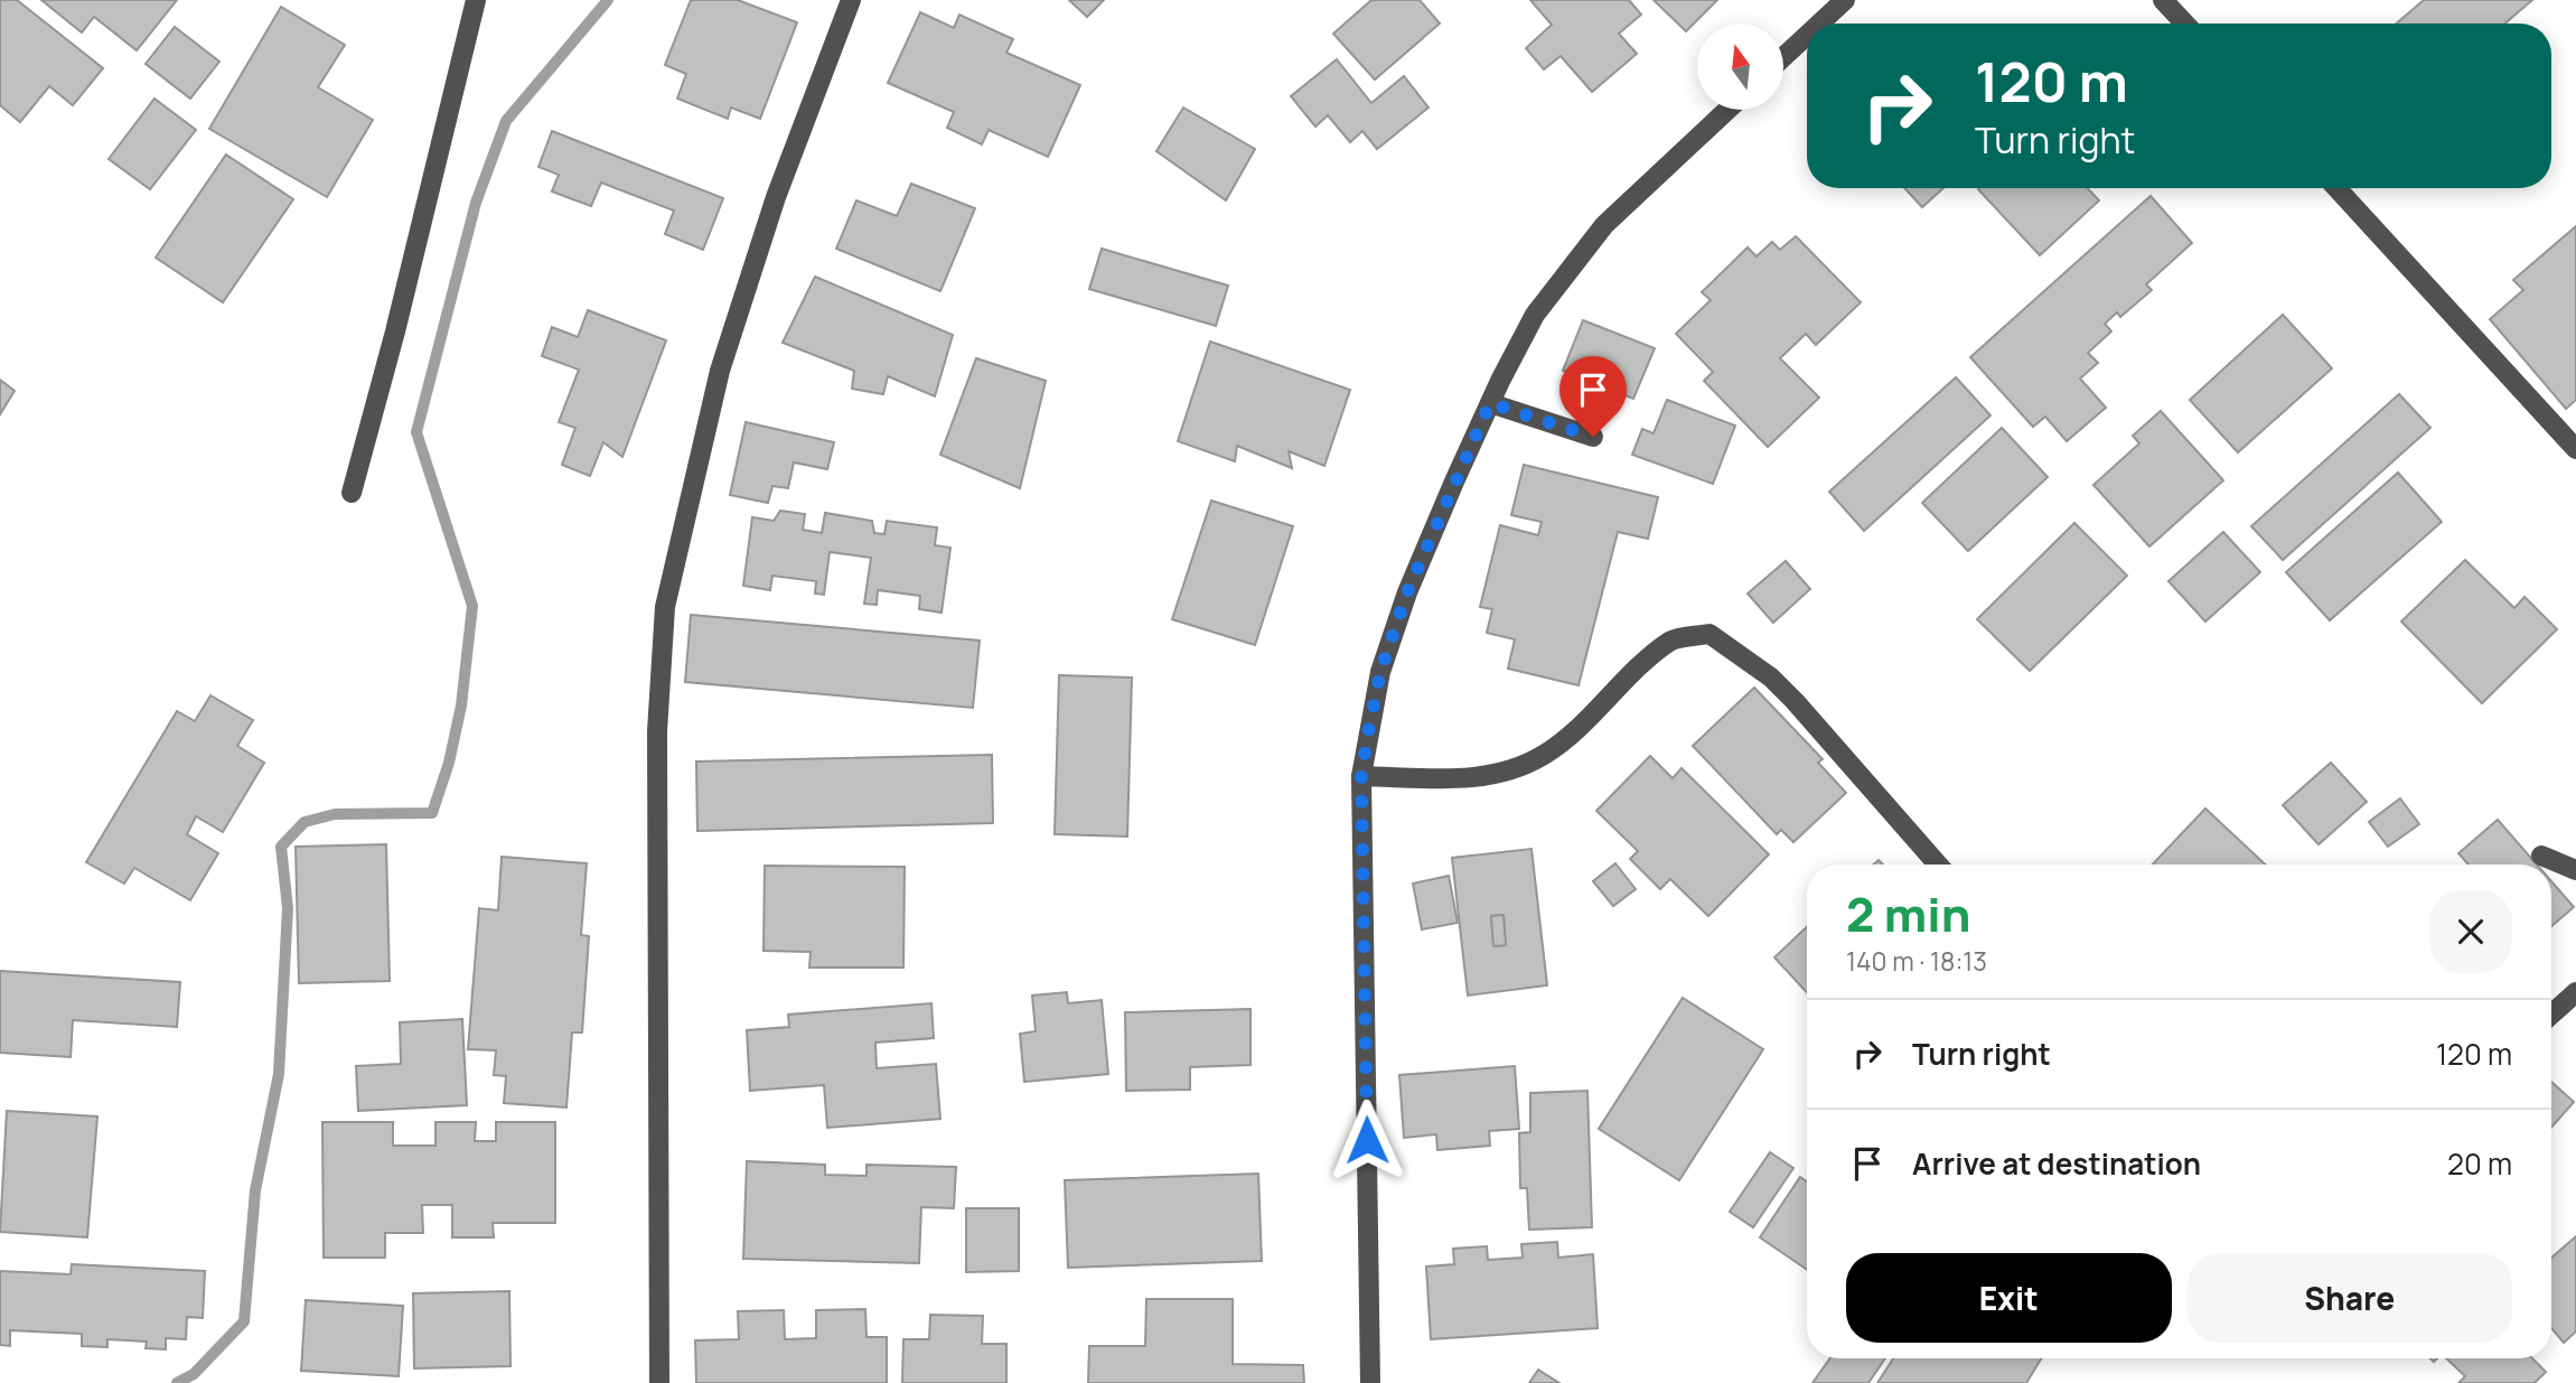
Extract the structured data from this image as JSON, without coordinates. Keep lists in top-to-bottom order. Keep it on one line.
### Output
{"north":"top","page":{"turn":["120 m","Turn right"],"heading":["2 min","140 m · 18:13"],"list":[{"name":"Turn right","value":"120 m"},{"name":"Arrive at destination","value":"20 m"}],"buttons":["Exit","Share"]}}
